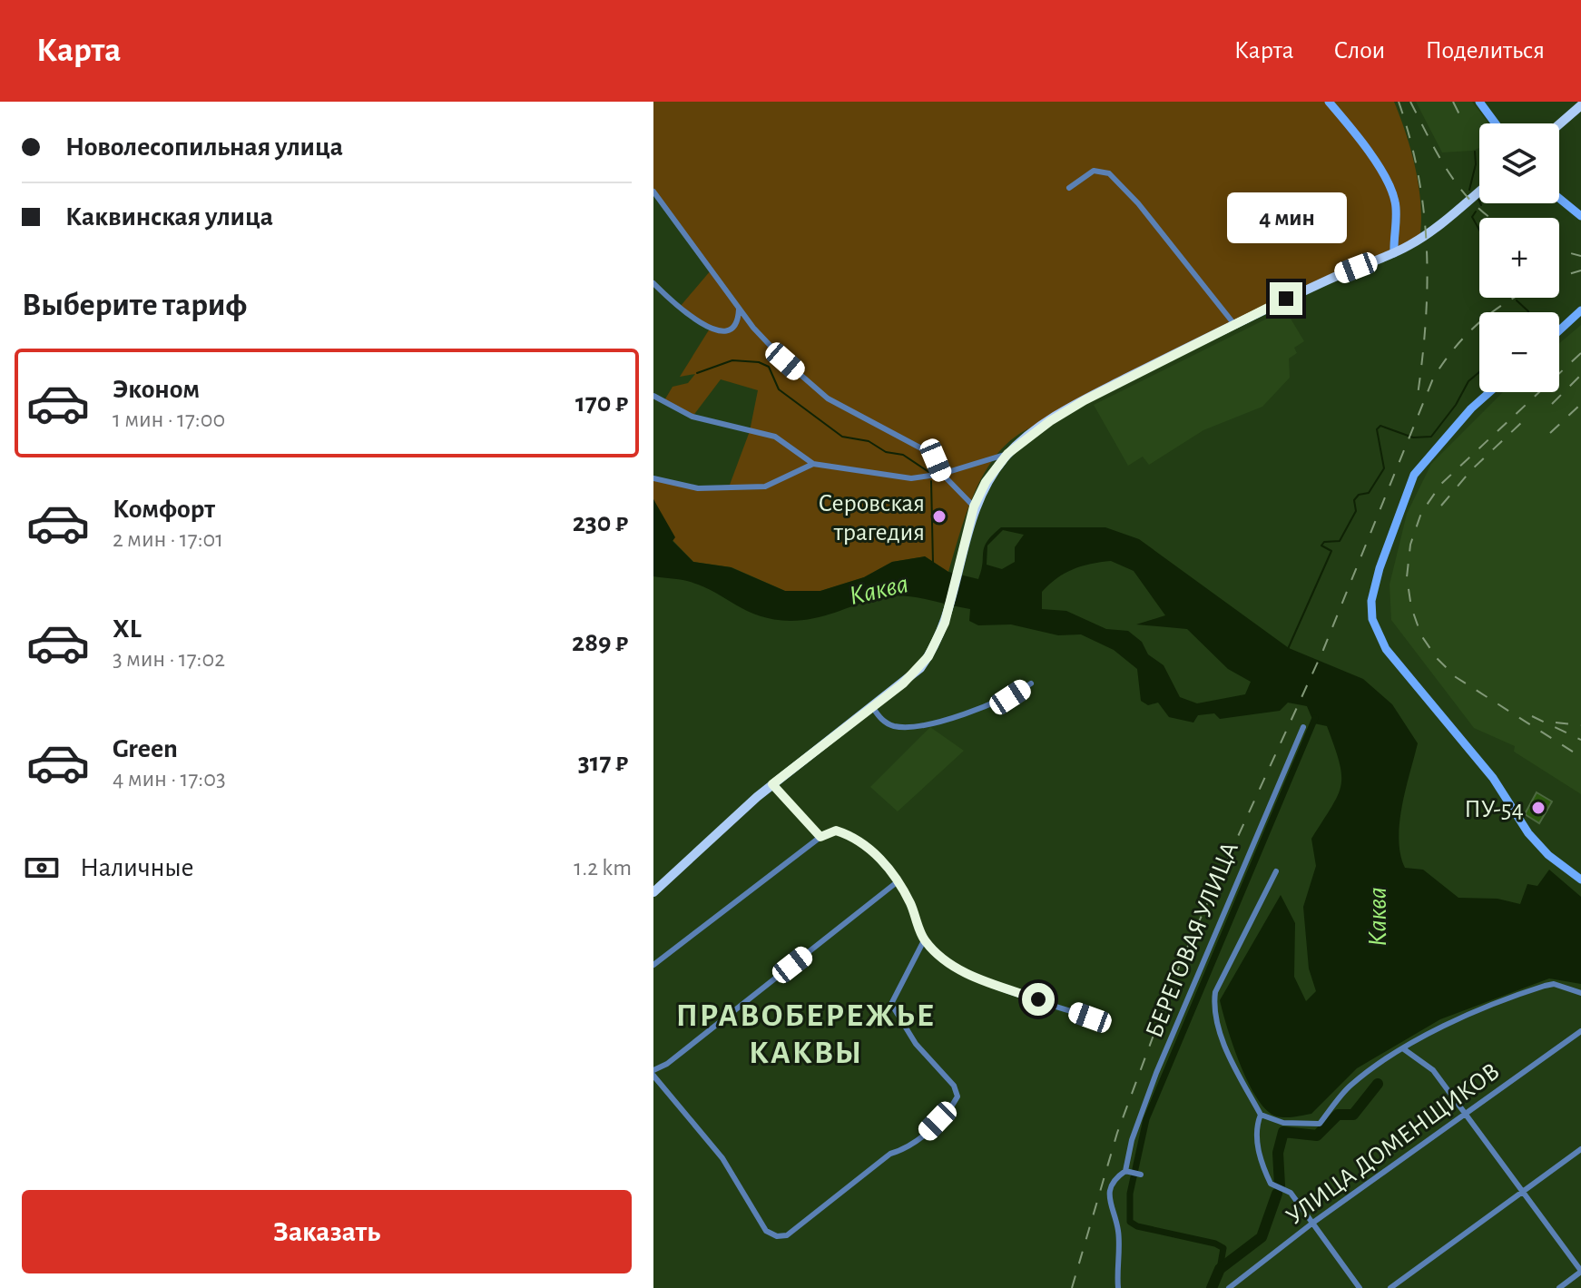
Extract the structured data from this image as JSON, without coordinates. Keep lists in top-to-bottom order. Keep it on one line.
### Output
{"streets":{"street":["БЕРЕГОВАЯ УЛИЦА","УЛИЦА ДОМЕНЩИКОВ"]},"districts":["ПРАВОБЕРЕЖЬЕ КАКВЫ"],"water":["Каква"],"places":["Серовская трагедия","ПУ-54"],"page":{"header":"Карта","nav":["Карта","Слои","Поделиться"],"banner":["Новолесопильная улица","Каквинская улица"],"map_buttons":["+","−"],"bubble":"4 мин","heading":"Выберите тариф","list":[{"name":"Эконом","note":"1 мин · 17:00","value":"170 ₽"},{"name":"Комфорт","note":"2 мин · 17:01","value":"230 ₽"},{"name":"XL","note":"3 мин · 17:02","value":"289 ₽"},{"name":"Green","note":"4 мин · 17:03","value":"317 ₽"}],"pay":["Наличные","1.2 km"],"buttons":"Заказать"}}
